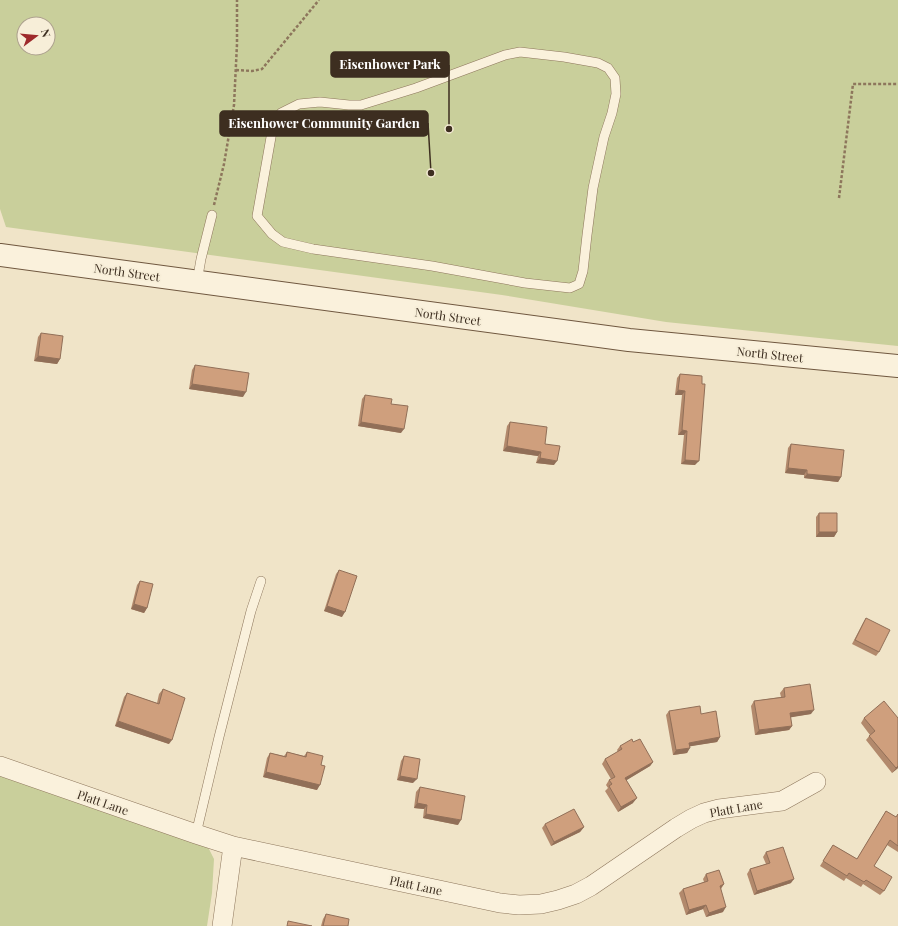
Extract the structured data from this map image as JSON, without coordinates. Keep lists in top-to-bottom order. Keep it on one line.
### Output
{"streets":{"main road":["North Street"],"street":["Platt Lane"]},"places":["Eisenhower Park","Eisenhower Community Garden"],"north":"right"}
